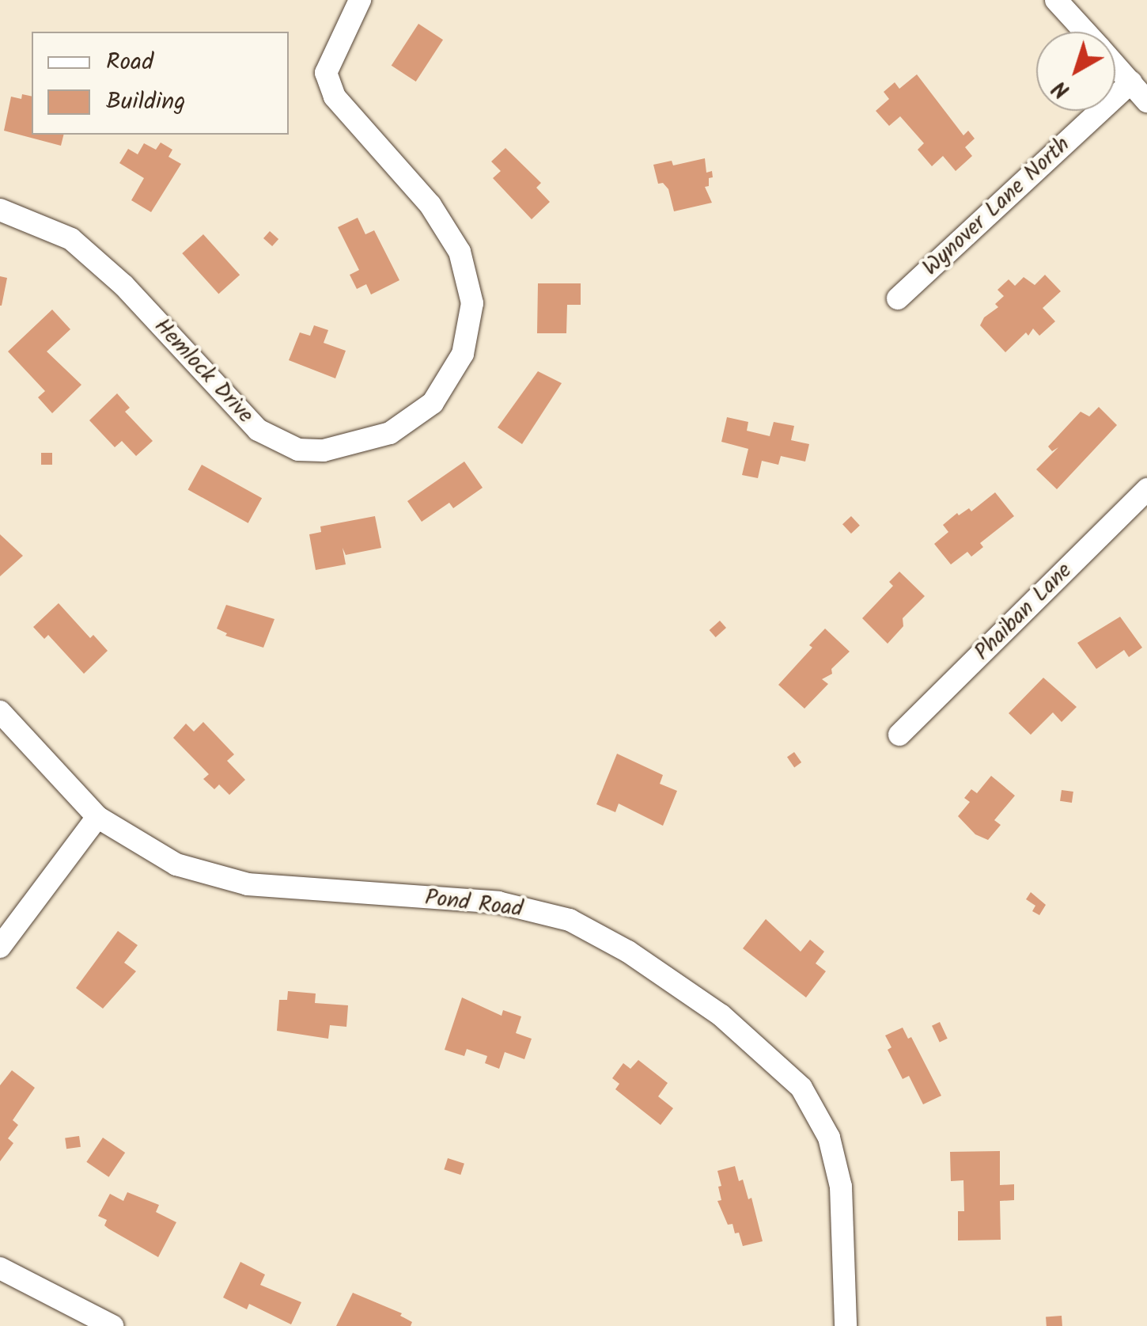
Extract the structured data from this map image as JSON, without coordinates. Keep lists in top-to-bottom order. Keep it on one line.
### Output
{"streets":{"street":["Wynover Lane North","Hemlock Drive","Phaiban Lane","Pond Road"]},"legend":["Road","Building"],"north":"bottom left"}
